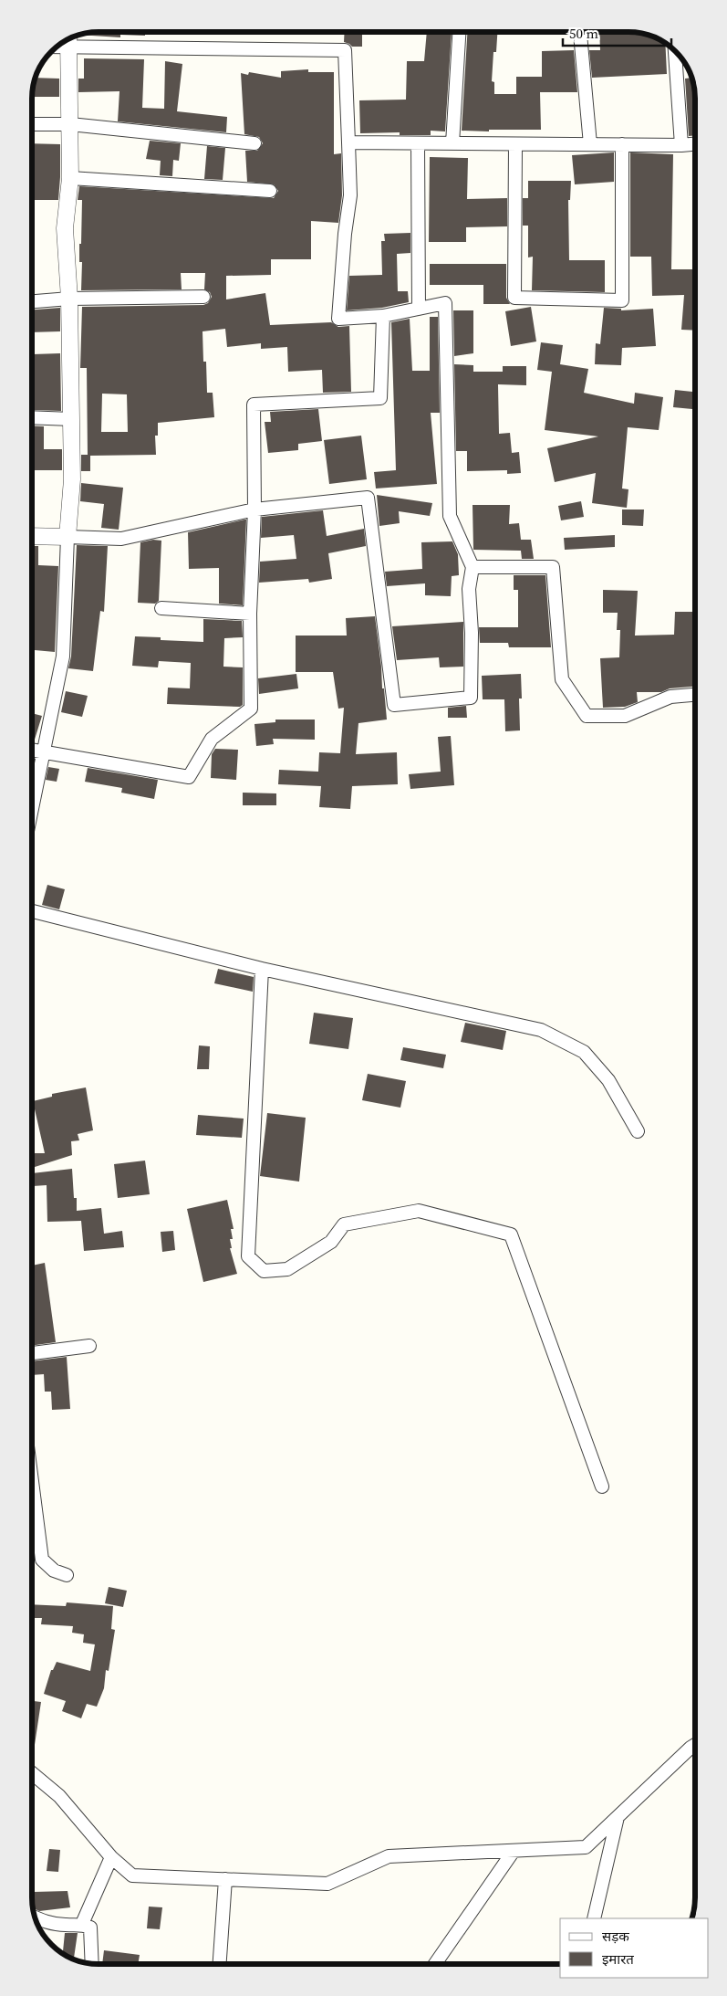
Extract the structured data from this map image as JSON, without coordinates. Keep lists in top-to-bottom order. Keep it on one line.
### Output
{"legend":["सड़क","इमारत"],"scale_bar":"50 m"}
